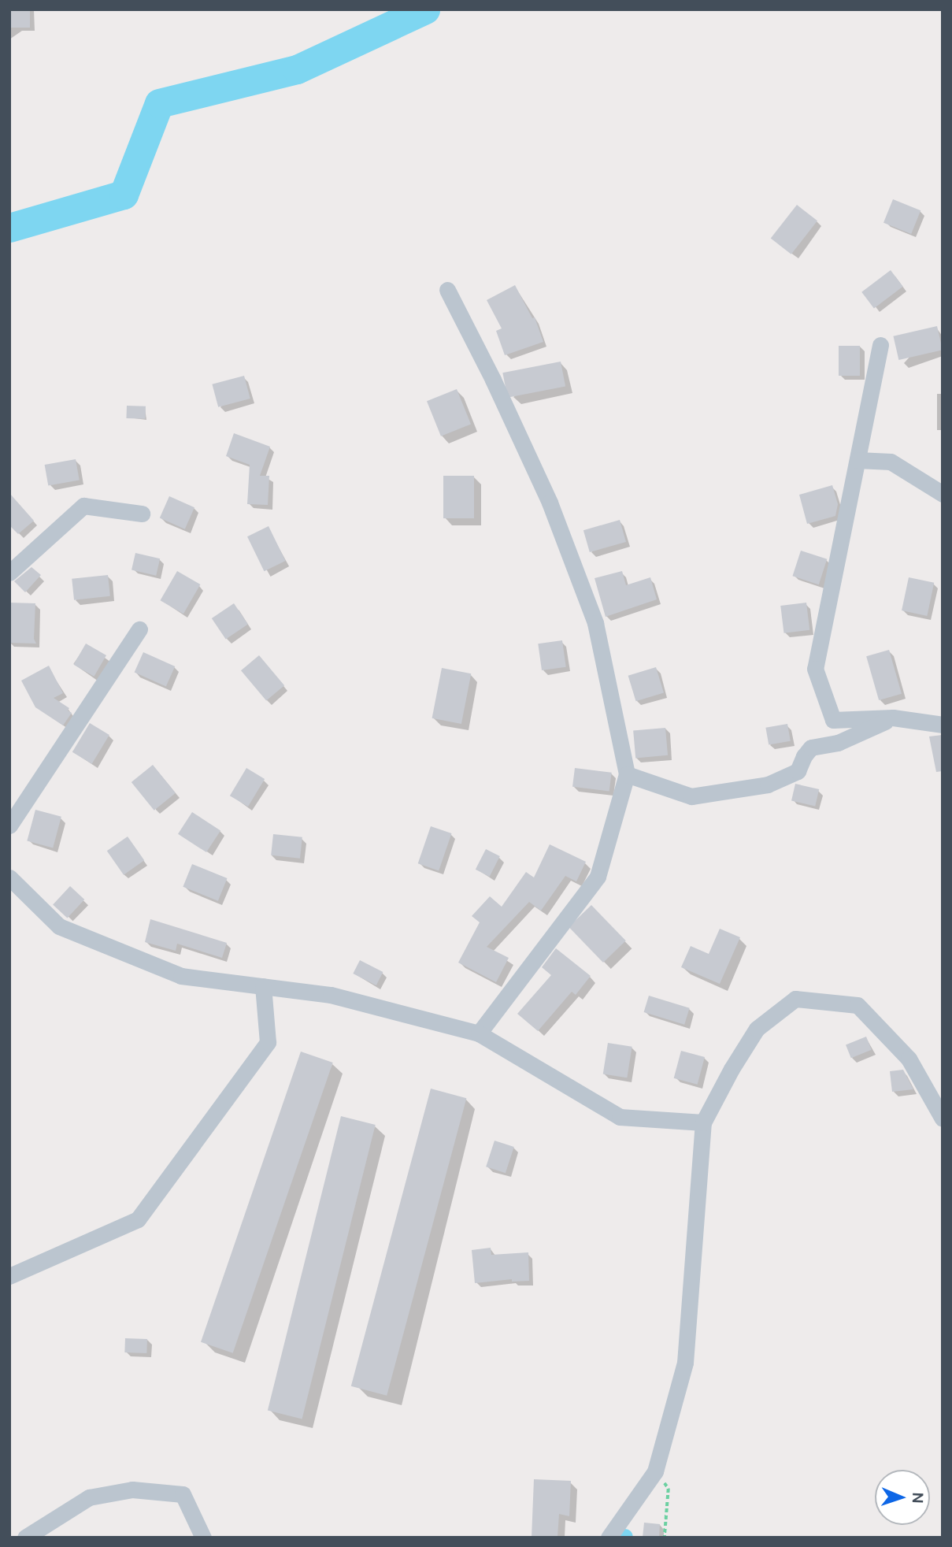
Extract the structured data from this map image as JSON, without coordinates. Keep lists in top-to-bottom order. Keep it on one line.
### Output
{"north":"right"}
